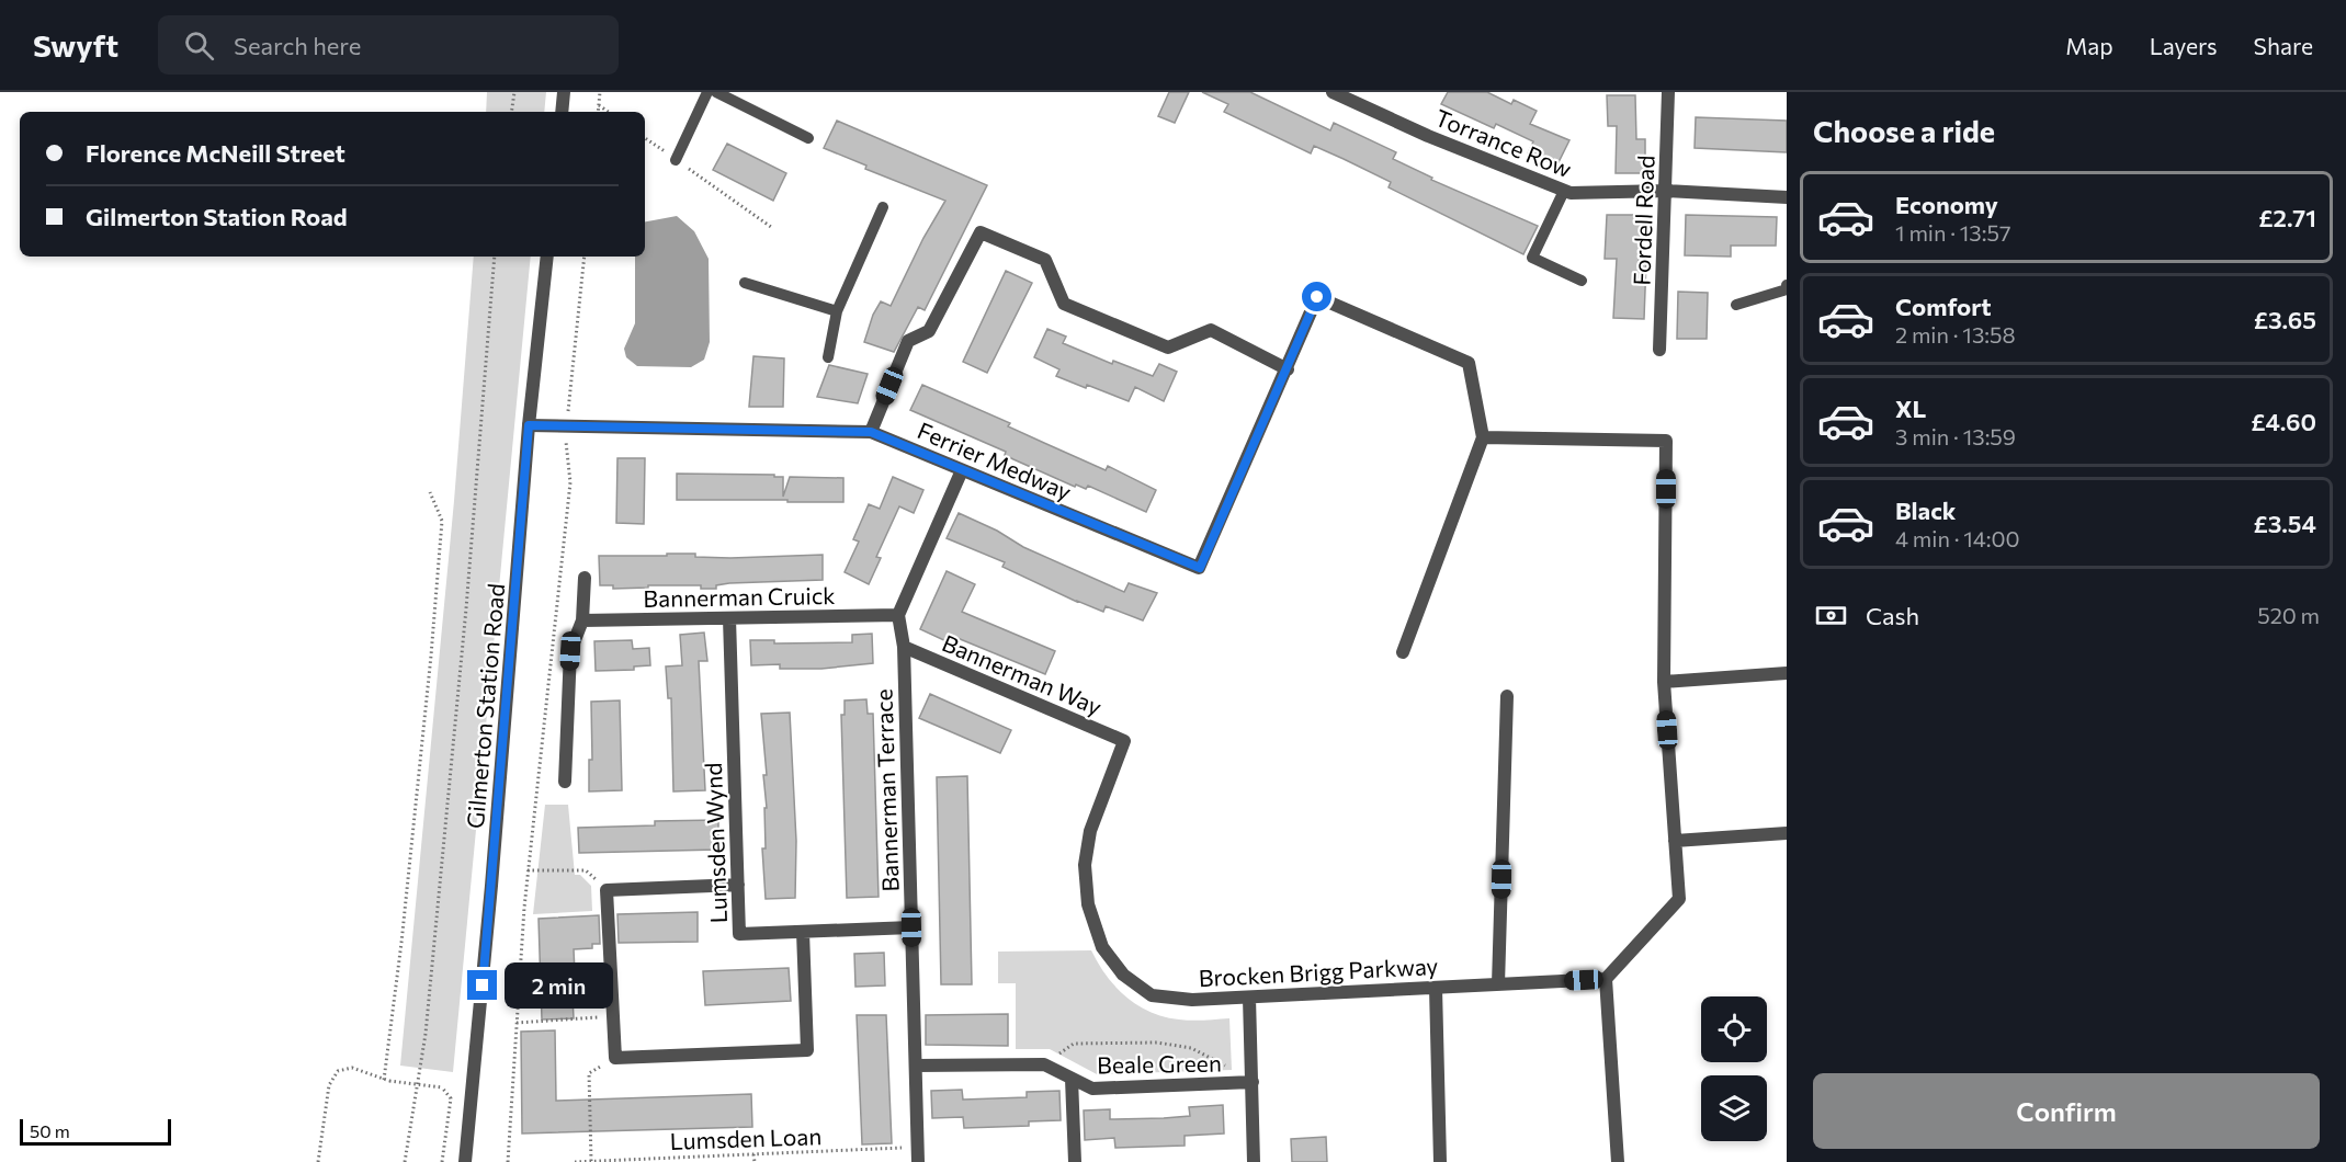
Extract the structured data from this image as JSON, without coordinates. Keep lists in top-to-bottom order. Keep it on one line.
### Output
{"streets":{"street":["Torrance Row","Fordell Road","Ferrier Medway","Bannerman Cruick","Bannerman Way","Gilmerton Station Road","Bannerman Terrace","Lumsden Wynd","Brocken Brigg Parkway","Beale Green"],"path":["Lumsden Loan"]},"crossings":[["Torrance Row","Fordell Road"],["Ferrier Medway","Gilmerton Station Road"],["Bannerman Cruick","Bannerman Terrace"],["Bannerman Cruick","Lumsden Wynd"],["Bannerman Way","Bannerman Terrace"],["Bannerman Way","Brocken Brigg Parkway"],["Bannerman Terrace","Lumsden Wynd"],["Bannerman Terrace","Beale Green"],["Bannerman Terrace","Lumsden Loan"]],"scale_bar":"50 m","page":{"header":"Swyft","search":"Search here","nav":["Map","Layers","Share"],"heading":"Choose a ride","banner":["Florence McNeill Street","Gilmerton Station Road"],"list":[{"name":"Economy","note":"1 min · 13:57","value":"£2.71"},{"name":"Comfort","note":"2 min · 13:58","value":"£3.65"},{"name":"XL","note":"3 min · 13:59","value":"£4.60"},{"name":"Black","note":"4 min · 14:00","value":"£3.54"}],"pay":["Cash","520 m"],"bubble":"2 min","buttons":"Confirm","scale":"50 m"}}
